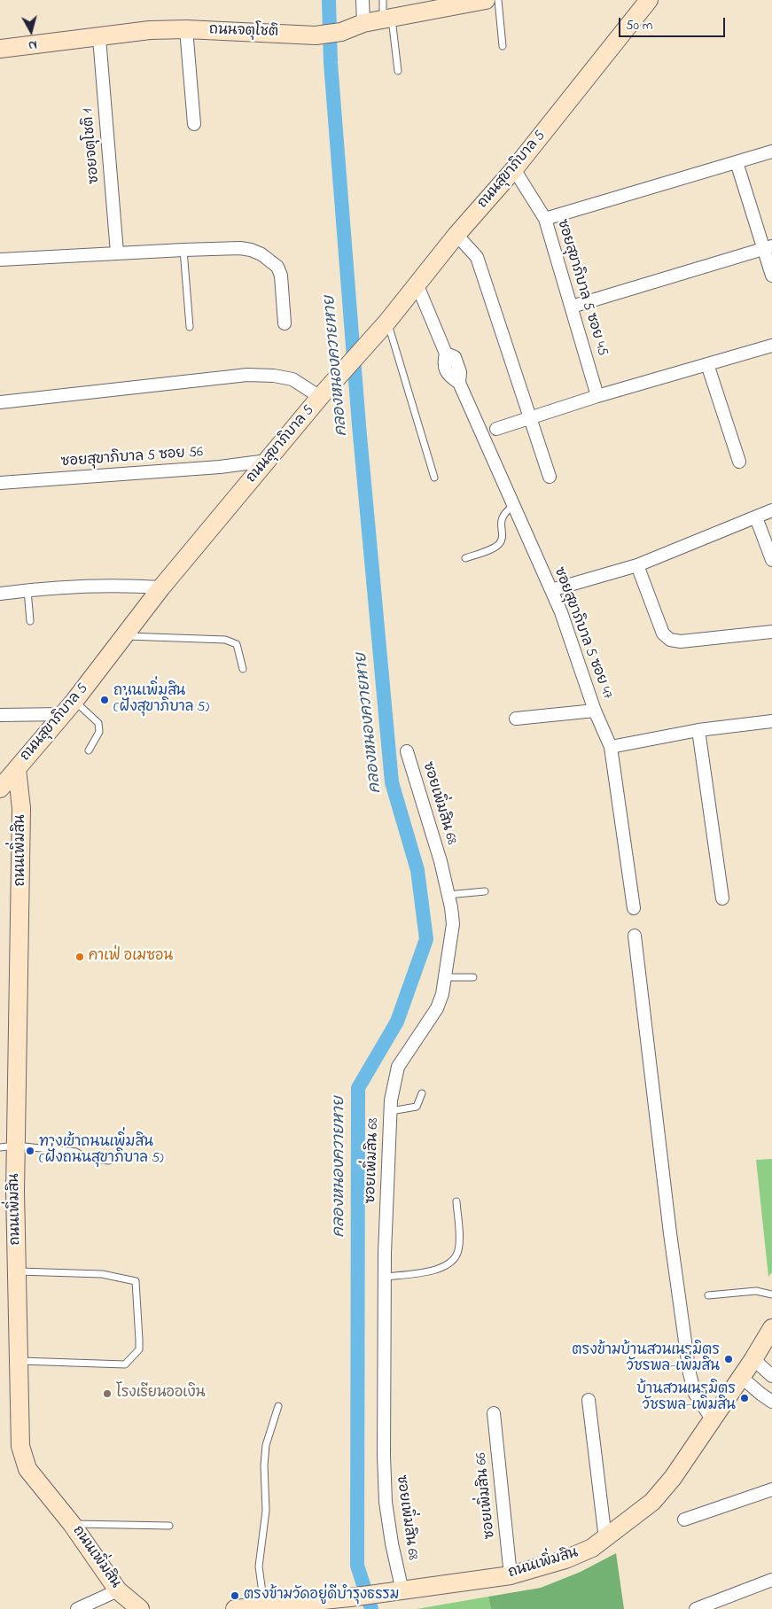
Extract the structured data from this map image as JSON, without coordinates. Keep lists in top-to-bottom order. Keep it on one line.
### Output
{"streets":{"street":["ถนนจตุโชติ","ซอยจตุโชติ 1","ถนนสุขาภิบาล 5","ซอยสุขาภิบาล 5 ซอย 45","ซอยสุขาภิบาล 5 ซอย 56","ซอยสุขาภิบาล 5 ซอย 47","ซอยเพิ่มสิน 68","ถนนเพิ่มสิน","ซอยเพิ่มสิน 66"]},"crossings":[["ถนนจตุโชติ","ซอยจตุโชติ 1"],["ถนนสุขาภิบาล 5","ซอยสุขาภิบาล 5 ซอย 45"],["ถนนสุขาภิบาล 5","ซอยสุขาภิบาล 5 ซอย 56"],["ถนนสุขาภิบาล 5","ซอยสุขาภิบาล 5 ซอย 47"],["ถนนสุขาภิบาล 5","ถนนเพิ่มสิน"],["ซอยเพิ่มสิน 68","ถนนเพิ่มสิน"],["ถนนเพิ่มสิน","ซอยเพิ่มสิน 66"]],"water":["คลองหนองควายหาย"],"places":["ถนนเพิ่มสิน (ฝั่งสุขาภิบาล 5)","คาเฟ่ อเมซอน","ทางเข้าถนนเพิ่มสิน (ฝั่งถนนสุขาภิบาล 5)","ตรงข้ามบ้านสวนเนรมิตร วัชรพล-เพิ่มสิน","โรงเรียนออเงิน","บ้านสวนเนรมิตร วัชรพล-เพิ่มสิน","ตรงข้ามวัดอยู่ดีบำรุงธรรม"],"scale_bar":"50 m","north":"bottom"}
